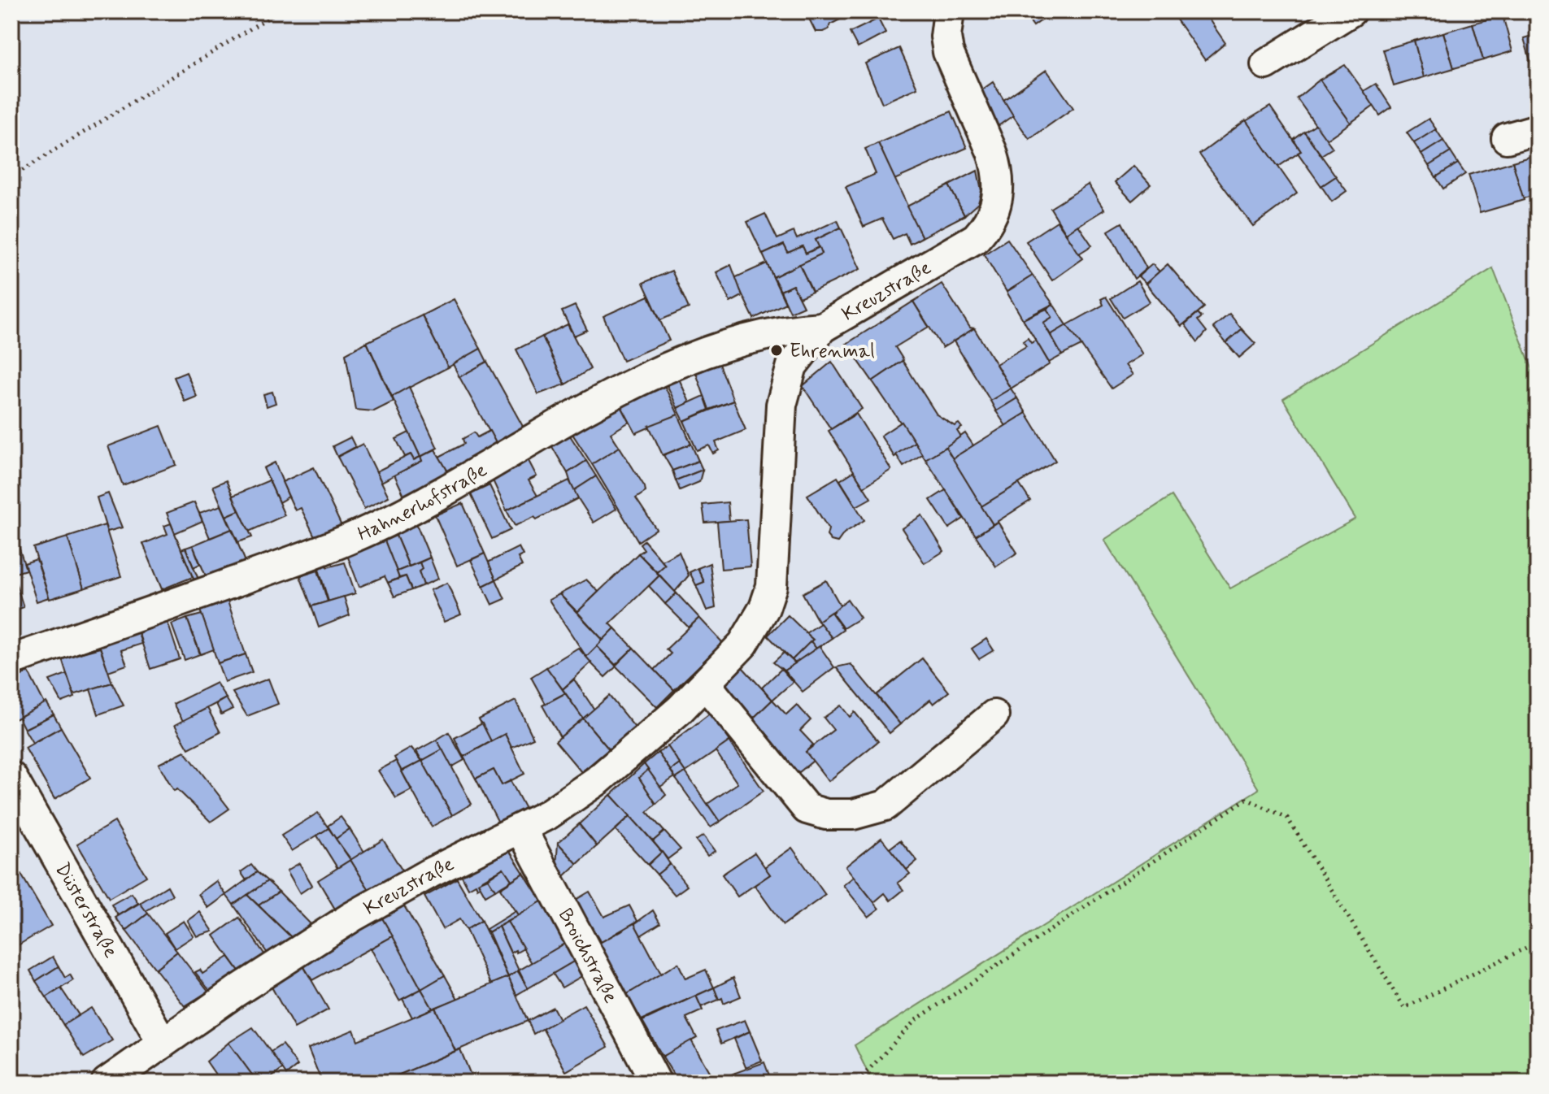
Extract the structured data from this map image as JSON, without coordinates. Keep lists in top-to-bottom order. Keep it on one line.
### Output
{"streets":{"street":["Kreuzstraße","Hahnerhofstraße","Düsterstraße","Broichstraße"]},"crossings":[["Kreuzstraße","Hahnerhofstraße"],["Kreuzstraße","Düsterstraße"],["Kreuzstraße","Broichstraße"]],"places":["Ehrenmal"]}
